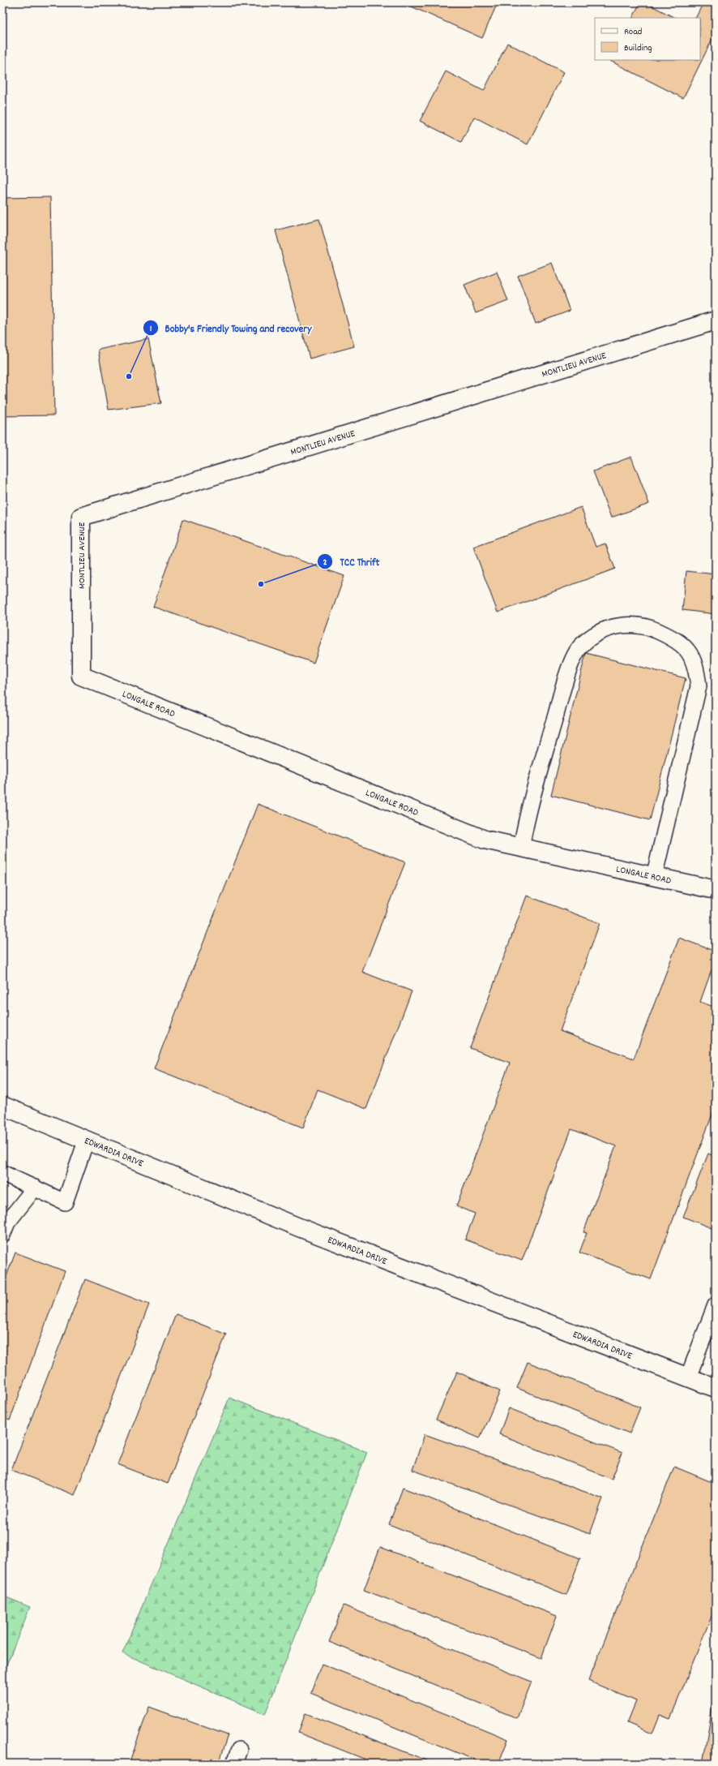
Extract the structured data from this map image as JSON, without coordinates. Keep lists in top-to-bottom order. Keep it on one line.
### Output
{"streets":{"street":["MONTLIEU AVENUE","LONGALE ROAD","EDWARDIA DRIVE"]},"crossings":[["MONTLIEU AVENUE","LONGALE ROAD"]],"places":["Bobby's Friendly Towing and recovery","TCC Thrift"],"legend":["Road","Building"]}
